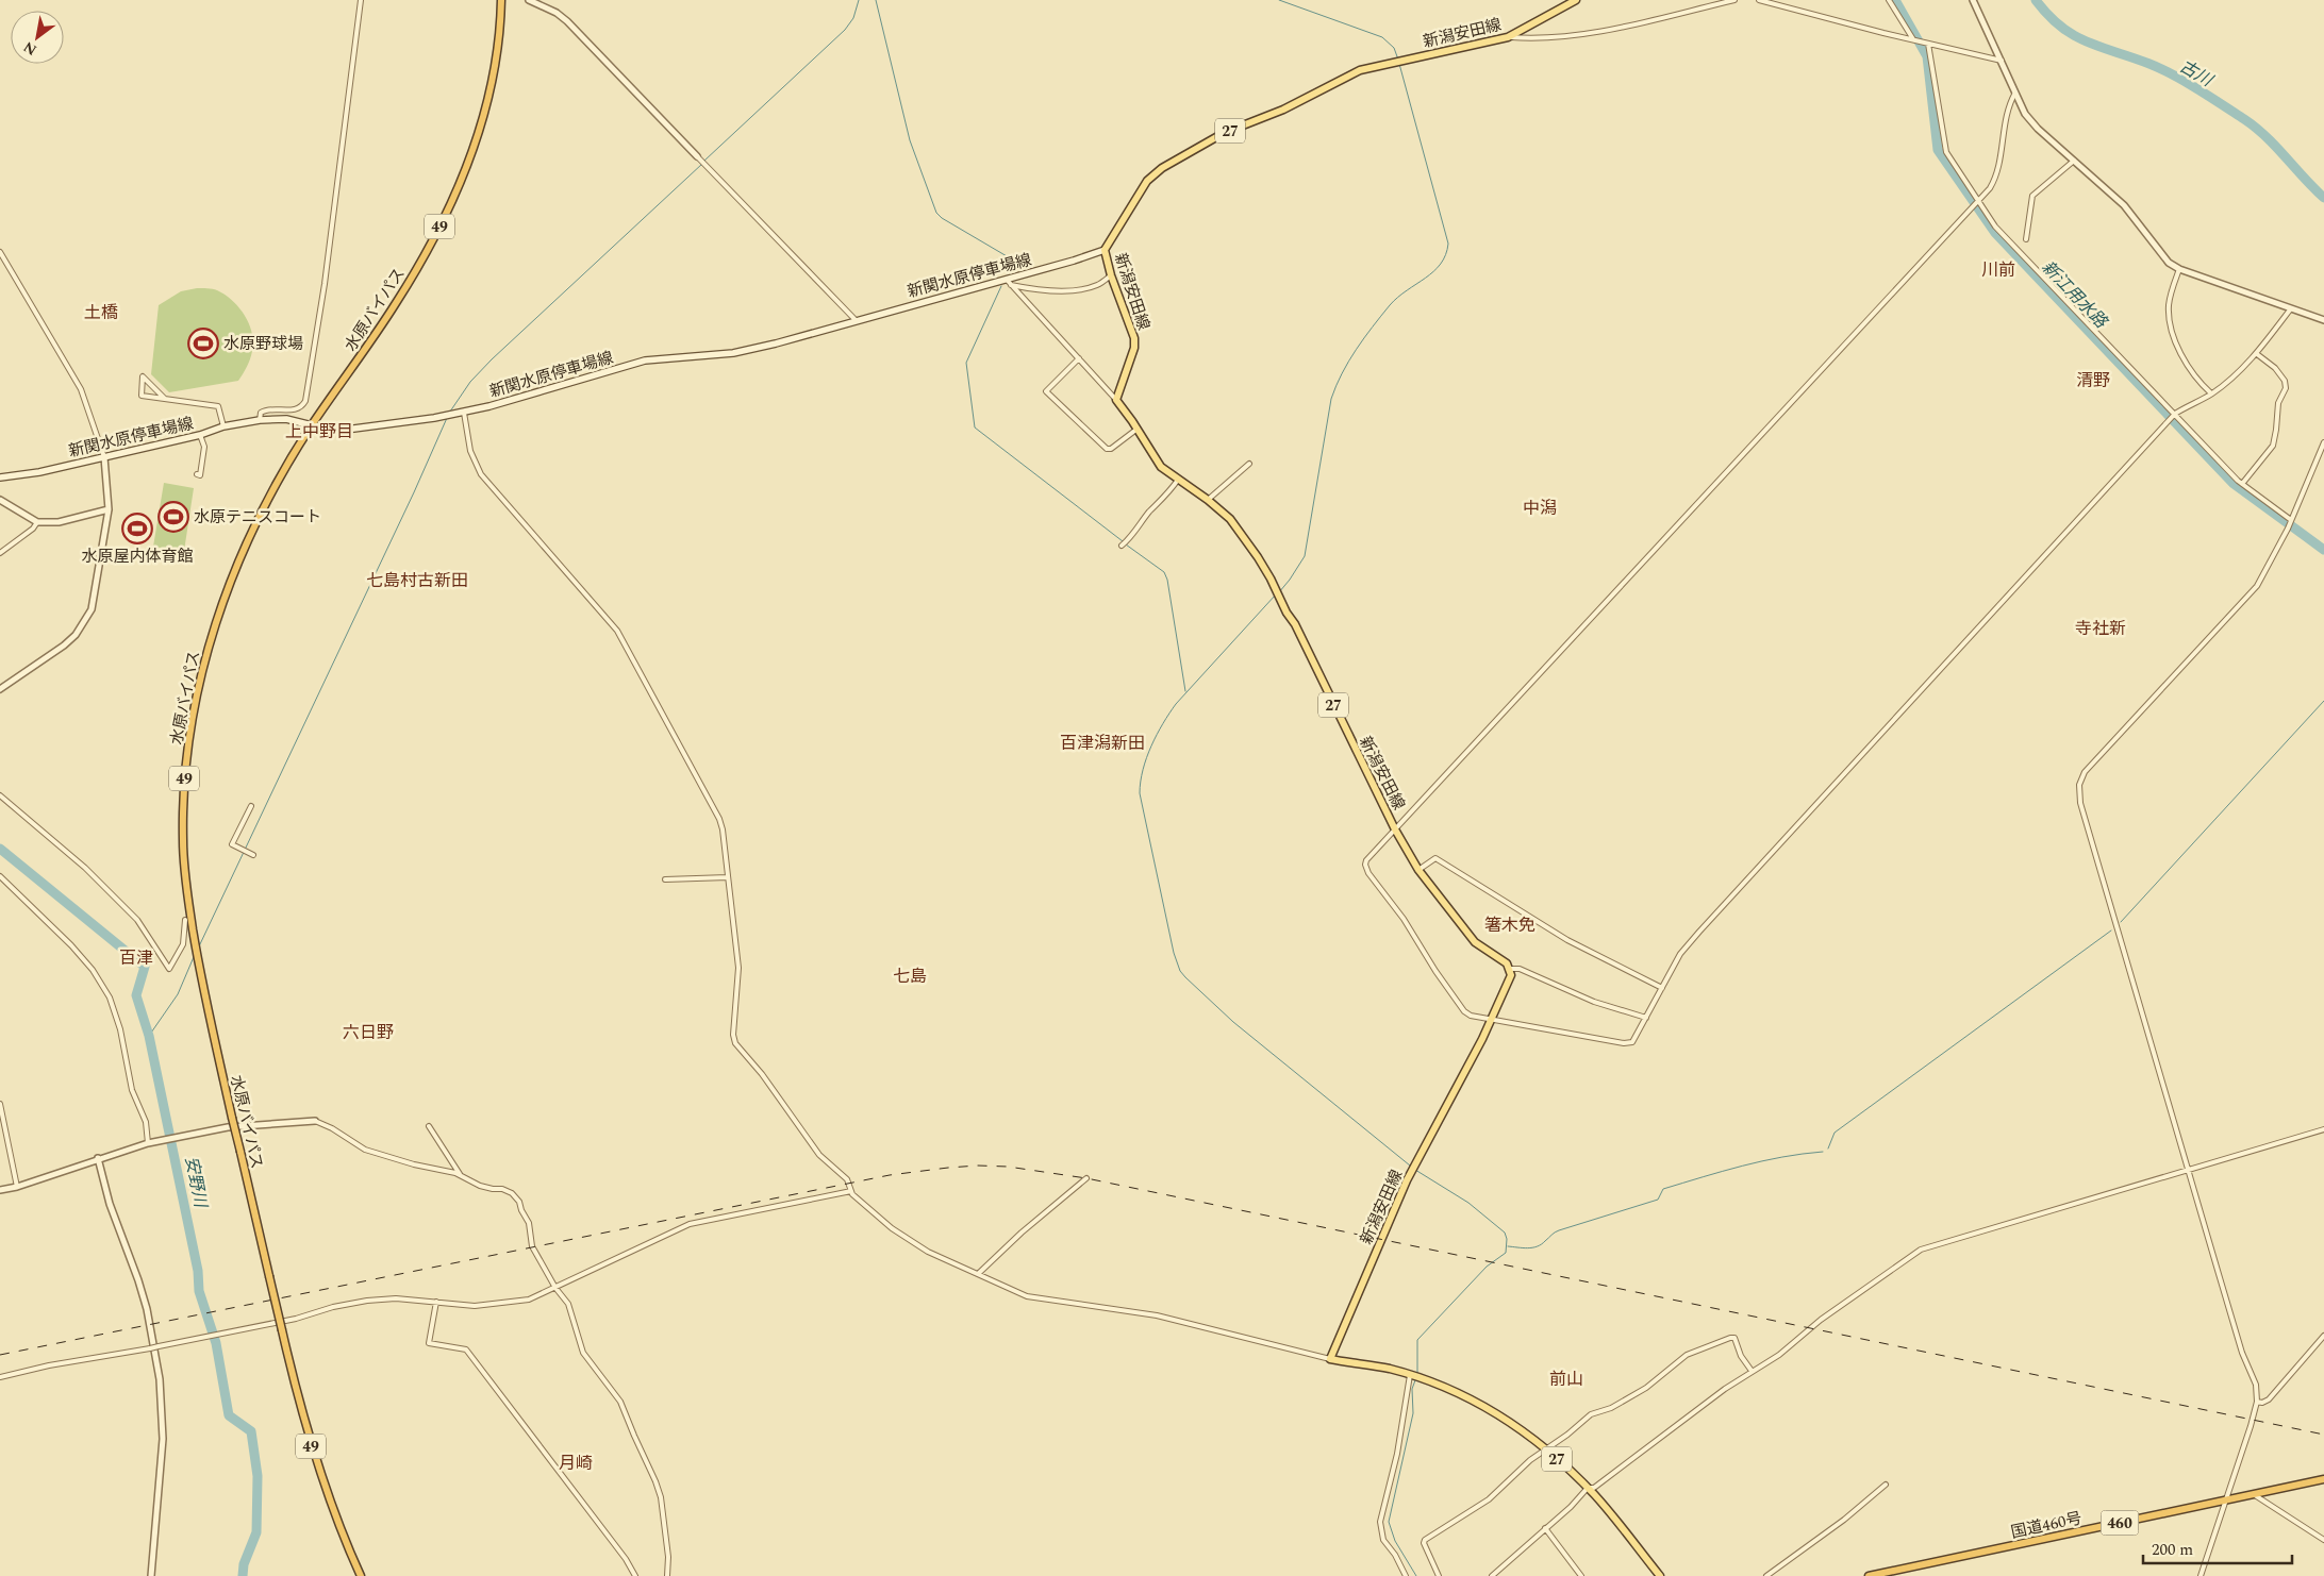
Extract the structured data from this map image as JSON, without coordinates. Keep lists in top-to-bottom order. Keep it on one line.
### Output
{"streets":{"highway":["49","水原バイパス","460","国道460号"],"main road":["新潟安田線","27","新関水原停車場線"]},"crossings":[["新潟安田線","27"],["新潟安田線","新関水原停車場線"],["新関水原停車場線","水原バイパス"]],"districts":["川前","土橋","清野","上中野目","中潟","七島村古新田","寺社新","百津潟新田","箸木免","百津","七島","六日野","前山","月崎"],"water":["古川","新江用水路","安野川"],"places":{"sports":["水原野球場","水原テニスコート","水原屋内体育館"]},"scale_bar":"200 m","north":"bottom left"}
